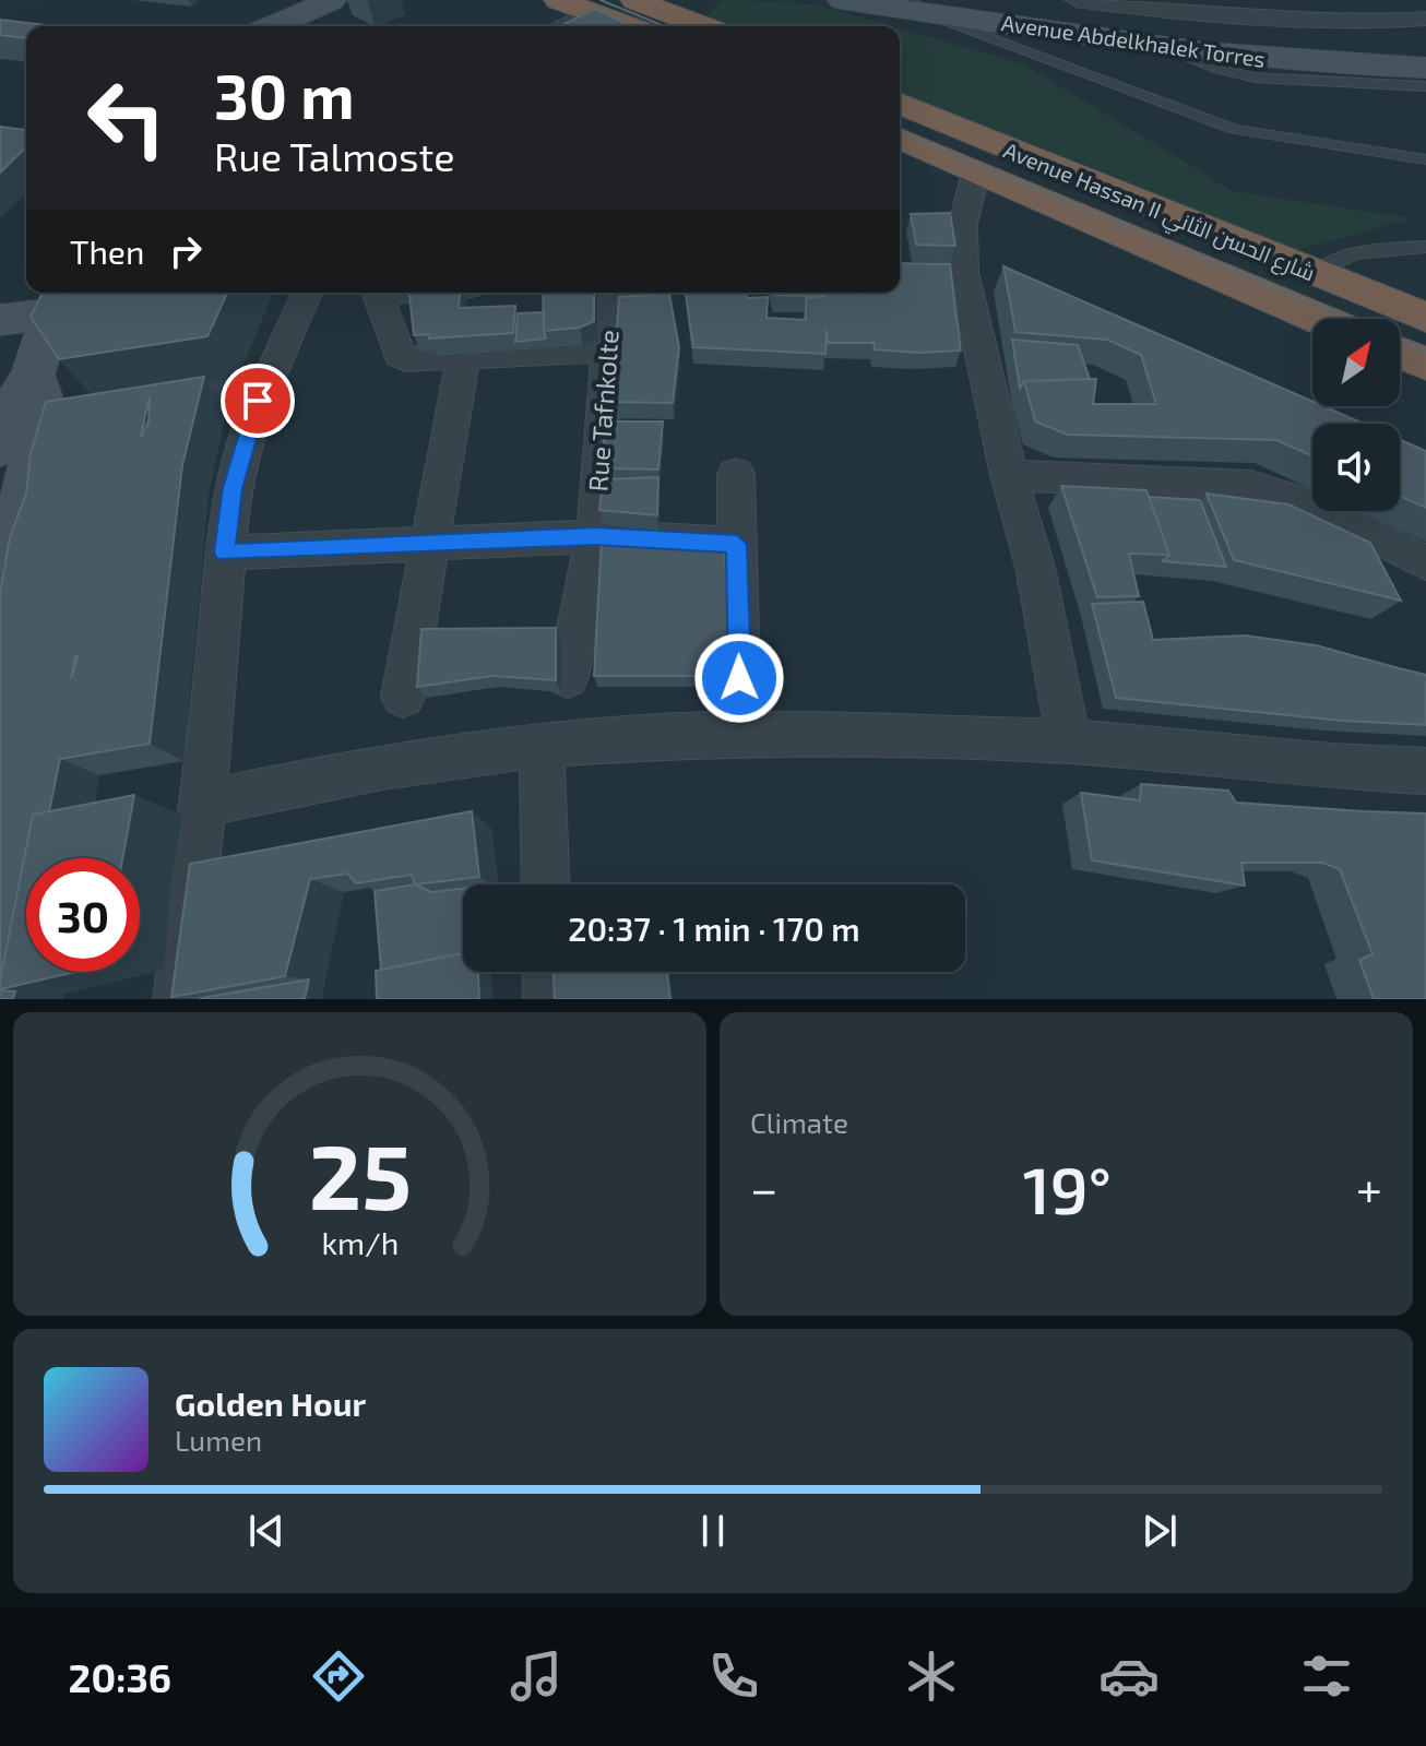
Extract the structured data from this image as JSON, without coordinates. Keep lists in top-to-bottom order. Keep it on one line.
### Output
{"streets":{"highway":["Avenue Hassan II شارع الحسن الثاني"],"street":["Avenue Abdelkhalek Torres","Rue Tafnkolte"]},"north":"top right","page":{"turn":["30 m","Rue Talmoste"],"then":"Then","limit":"30","trip":"20:37 · 1 min · 170 m","tile":"Climate","heat":["−","19°","+"],"song":["Golden Hour","Lumen"],"tabs":"20:36","gauge":["25","km/h"]}}
